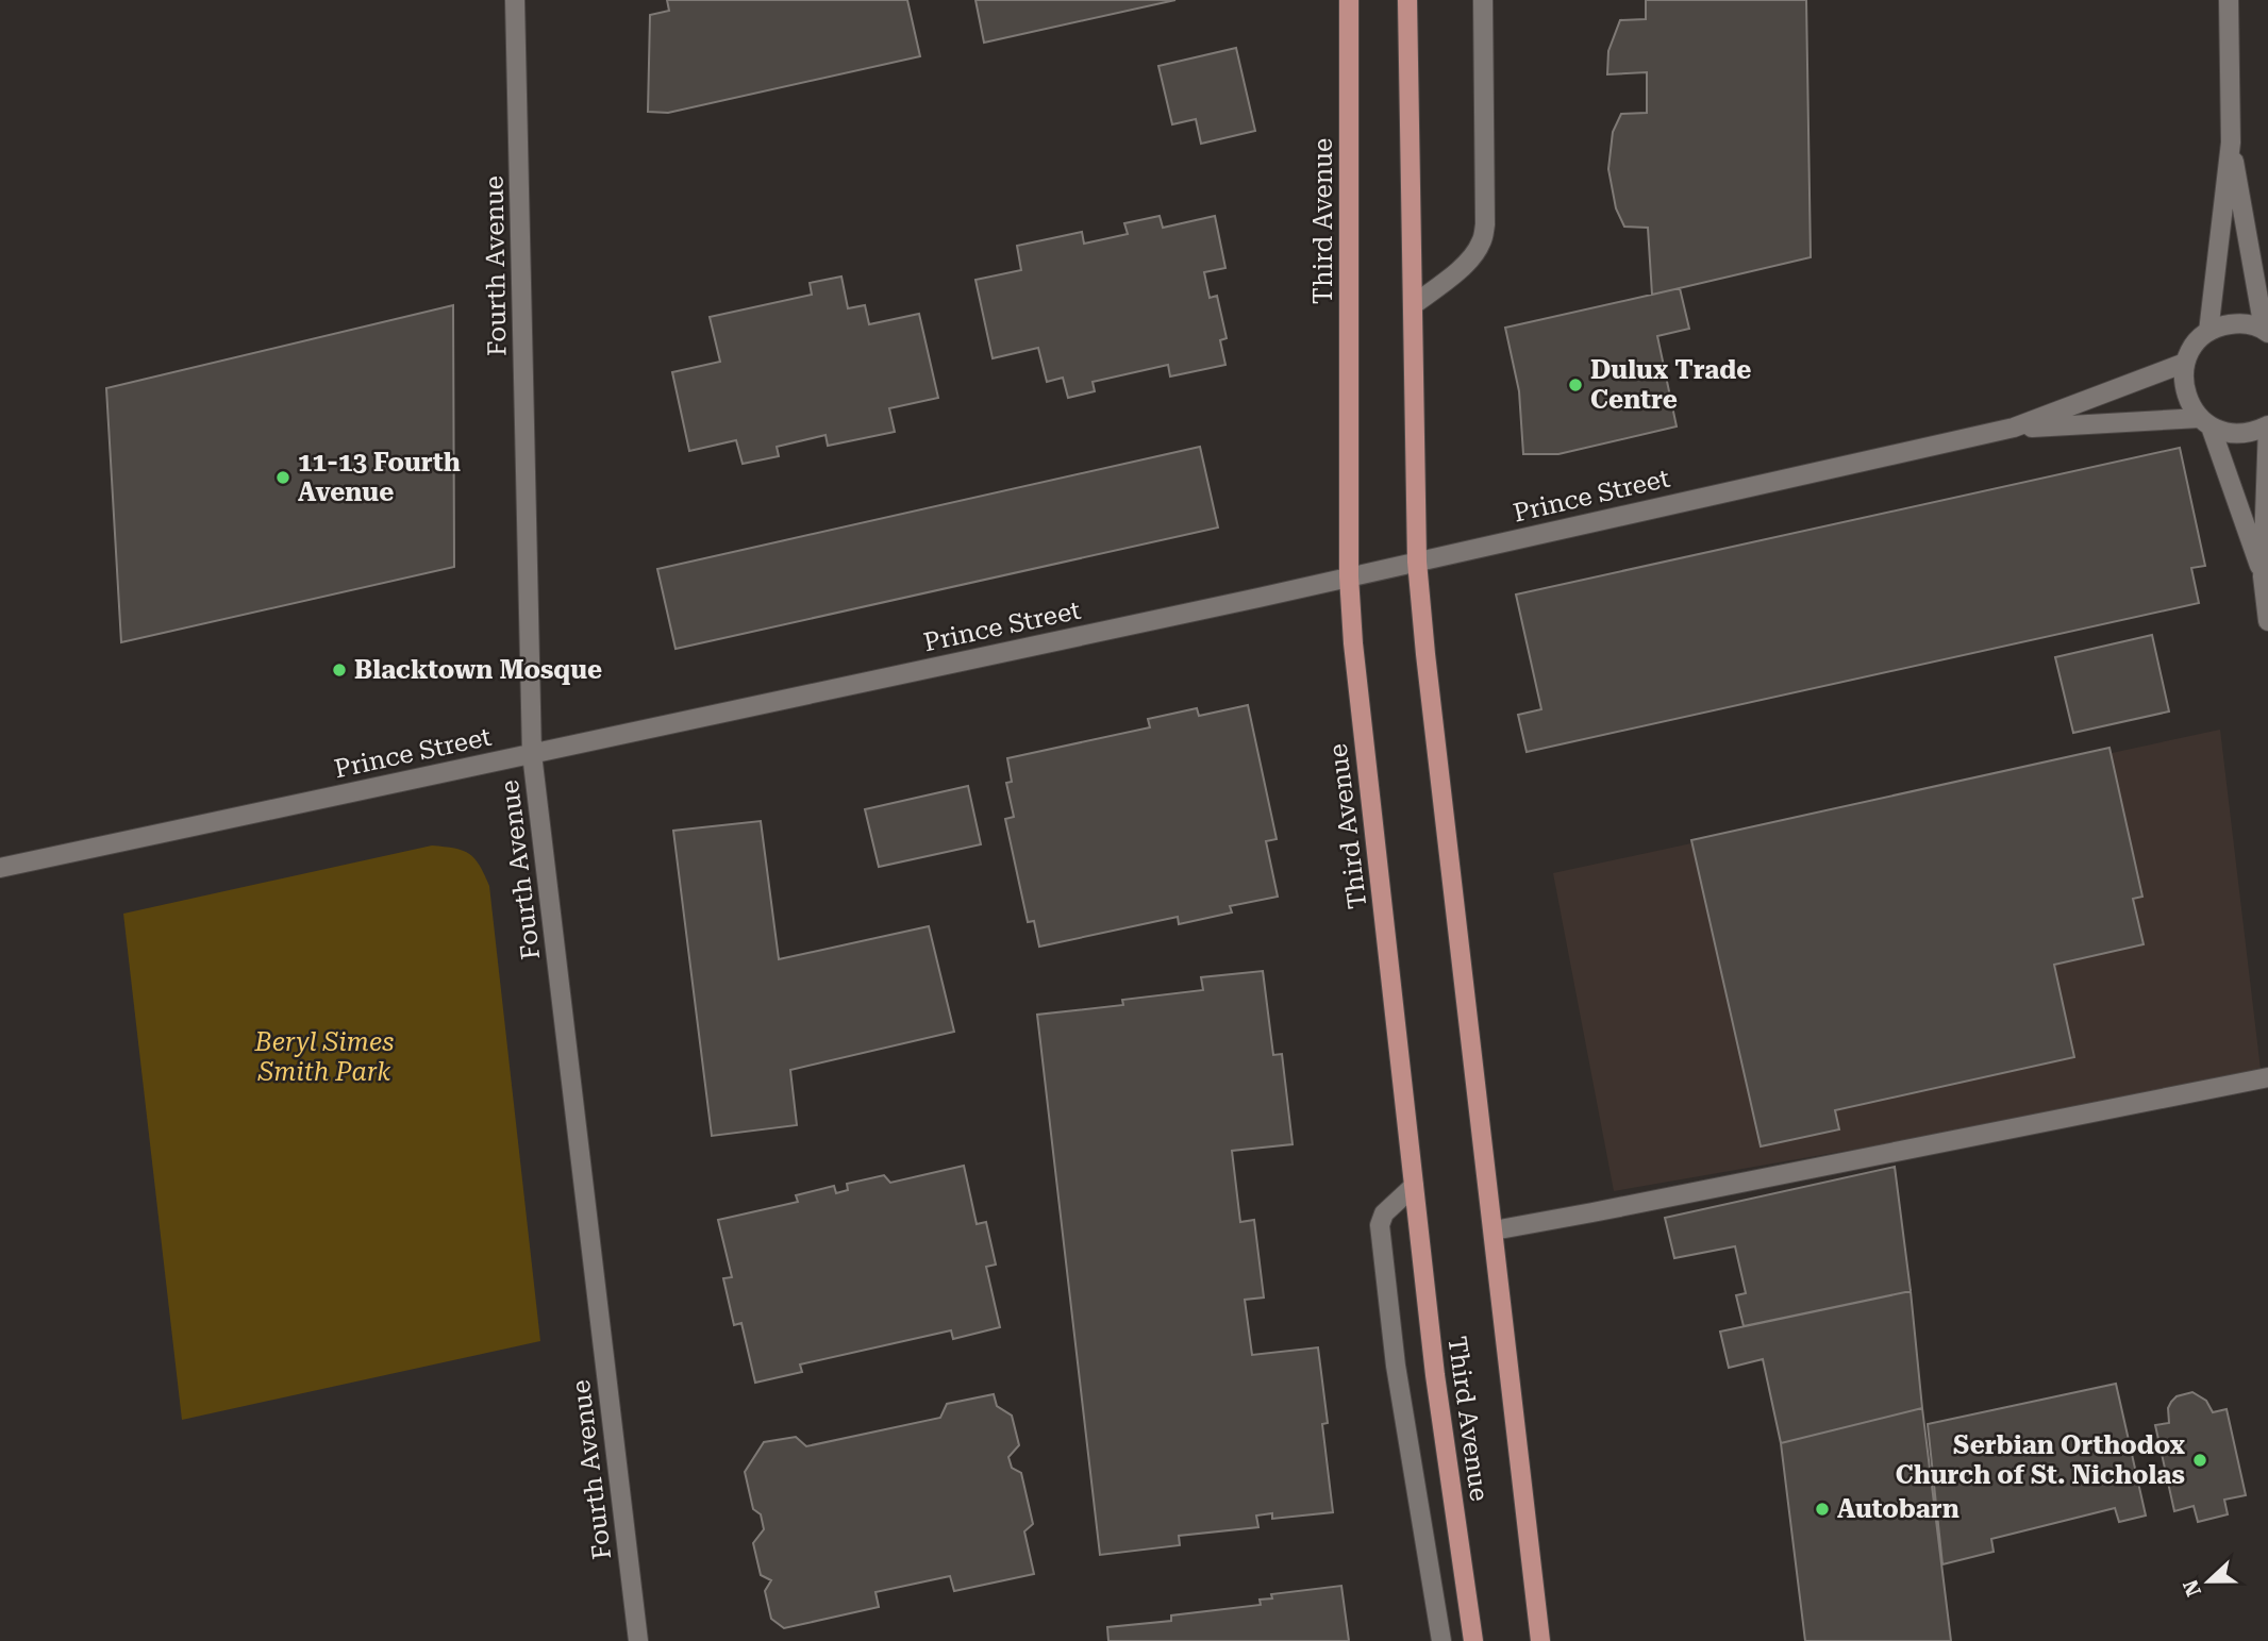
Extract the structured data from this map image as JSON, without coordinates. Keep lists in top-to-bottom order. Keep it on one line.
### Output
{"streets":{"main road":["Third Avenue"],"street":["Fourth Avenue","Prince Street"]},"crossings":[["Third Avenue","Prince Street"],["Fourth Avenue","Prince Street"]],"parks":["Beryl Simes Smith Park"],"places":["Dulux Trade Centre","11-13 Fourth Avenue","Blacktown Mosque","Serbian Orthodox Church of St. Nicholas","Autobarn"],"north":"left"}
